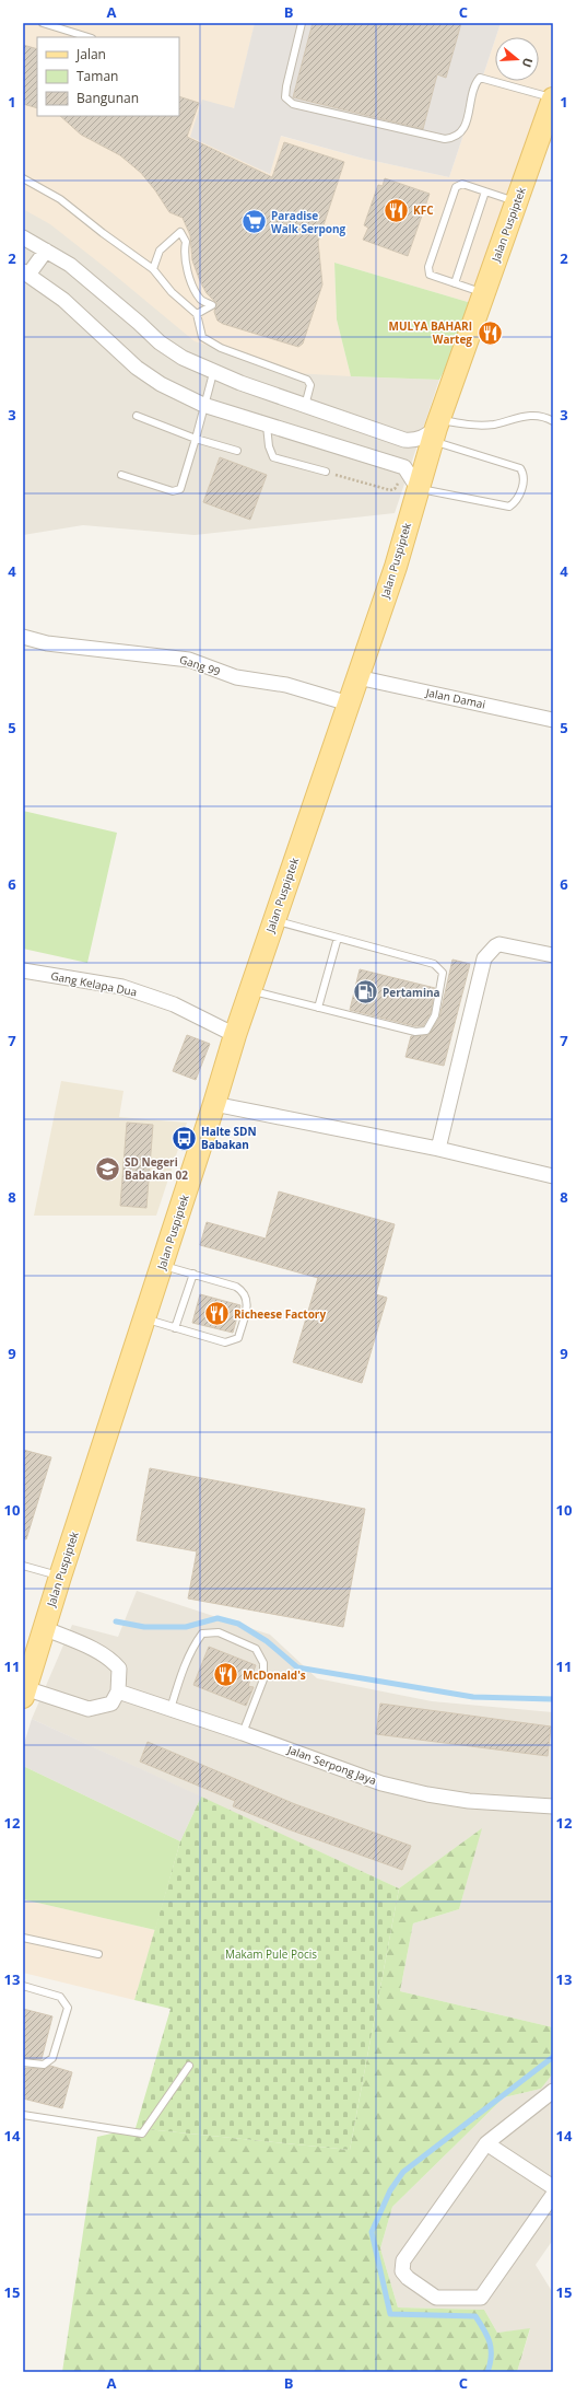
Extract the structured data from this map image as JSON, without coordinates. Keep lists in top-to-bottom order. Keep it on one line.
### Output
{"streets":{"main road":["Jalan Puspiptek"],"street":["Gang 99","Jalan Damai","Gang Kelapa Dua","Jalan Serpong Jaya"]},"crossings":[["Jalan Puspiptek","Gang 99"],["Jalan Puspiptek","Jalan Damai"],["Jalan Puspiptek","Gang Kelapa Dua"]],"parks":["Makam Pule Pocis"],"places":{"restaurant":["KFC","MULYA BAHARI Warteg","Richeese Factory","McDonald's"],"supermarket":["Paradise Walk Serpong"],"fuel station":["Pertamina"],"bus stop":["Halte SDN Babakan"],"school or university":["SD Negeri Babakan 02"]},"legend":["Jalan","Taman","Bangunan"],"north":"right","grid":{"columns":["A","B","C"],"rows":["1","2","3","4","5","6","7","8","9","10","11","12","13","14","15"]}}
